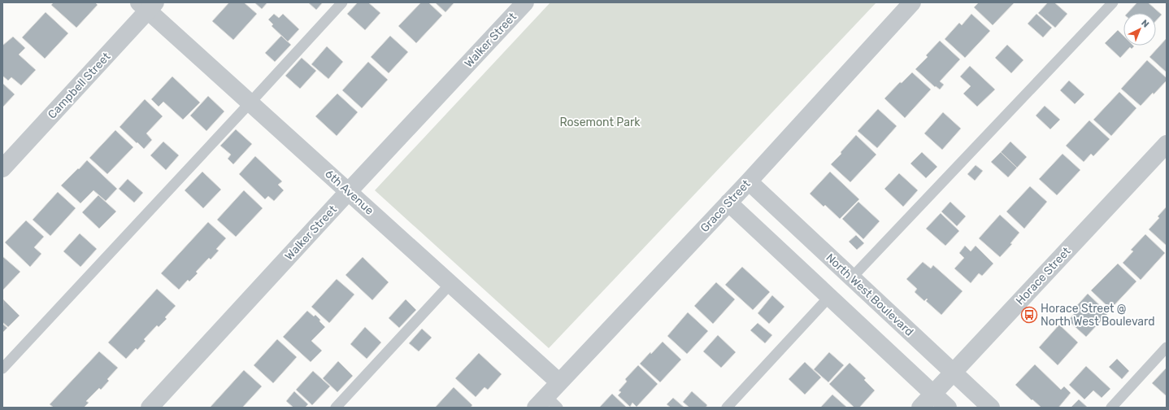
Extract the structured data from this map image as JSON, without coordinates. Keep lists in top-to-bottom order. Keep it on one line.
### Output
{"streets":{"street":["Walker Street","Campbell Street","6th Avenue","Grace Street","Horace Street","North West Boulevard"]},"crossings":[["Walker Street","6th Avenue"],["Campbell Street","6th Avenue"],["6th Avenue","Grace Street"],["Grace Street","North West Boulevard"],["Horace Street","North West Boulevard"]],"parks":["Rosemont Park"],"places":{"bus stop":["Horace Street @ North West Boulevard"]},"north":"top right"}
